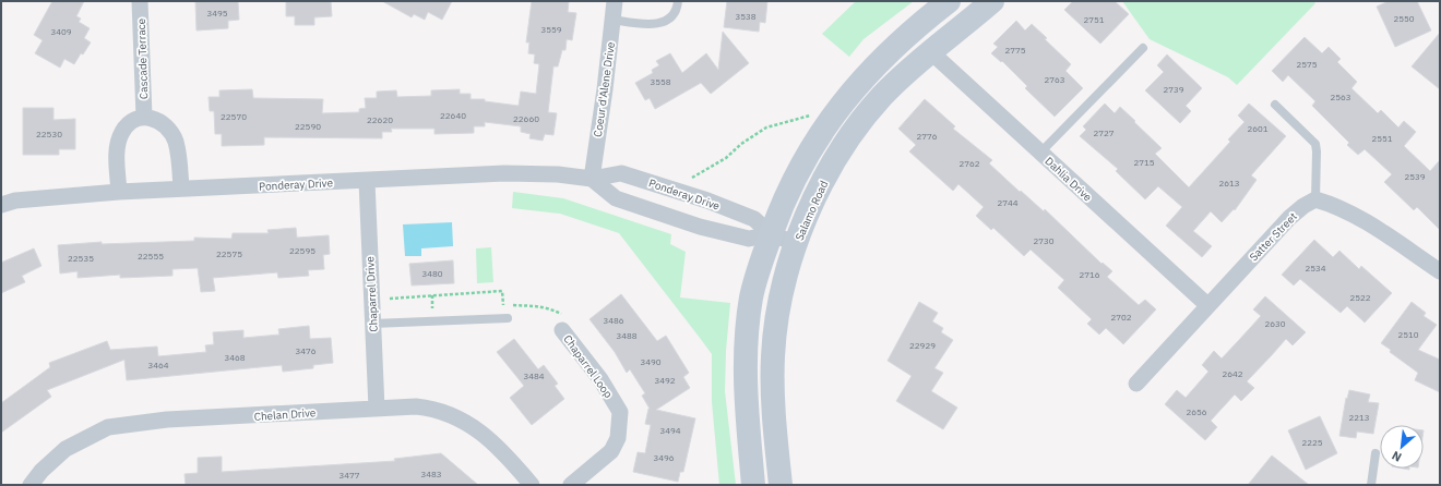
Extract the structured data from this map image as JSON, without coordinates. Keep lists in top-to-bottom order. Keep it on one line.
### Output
{"streets":{"main road":["Salamo Road"],"street":["Cascade Terrace","Coeur d'Alene Drive","Dahlia Drive","Ponderay Drive","Satter Street","Chaparrel Drive","Chaparrel Loop","Chelan Drive"]},"crossings":[["Coeur d'Alene Drive","Ponderay Drive"],["Dahlia Drive","Salamo Road"],["Dahlia Drive","Satter Street"],["Ponderay Drive","Salamo Road"],["Ponderay Drive","Chaparrel Drive"],["Chaparrel Drive","Chelan Drive"]],"house_numbers":["3495","3538","2550","2751","3559","3409","2775","2575","2763","3558","2739","2563","22640","22570","22660","22620","22590","2601","2727","22530","2776","2551","2715","2762","2539","2613","2744","2730","22595","22575","22555","22535","2534","3480","2716","2522","2702","3486","2630","2510","3488","22929","3476","3468","3490","3464","2642","3484","3492","2656","2213","3494","2225","3496","3483","3477"],"north":"bottom left"}
